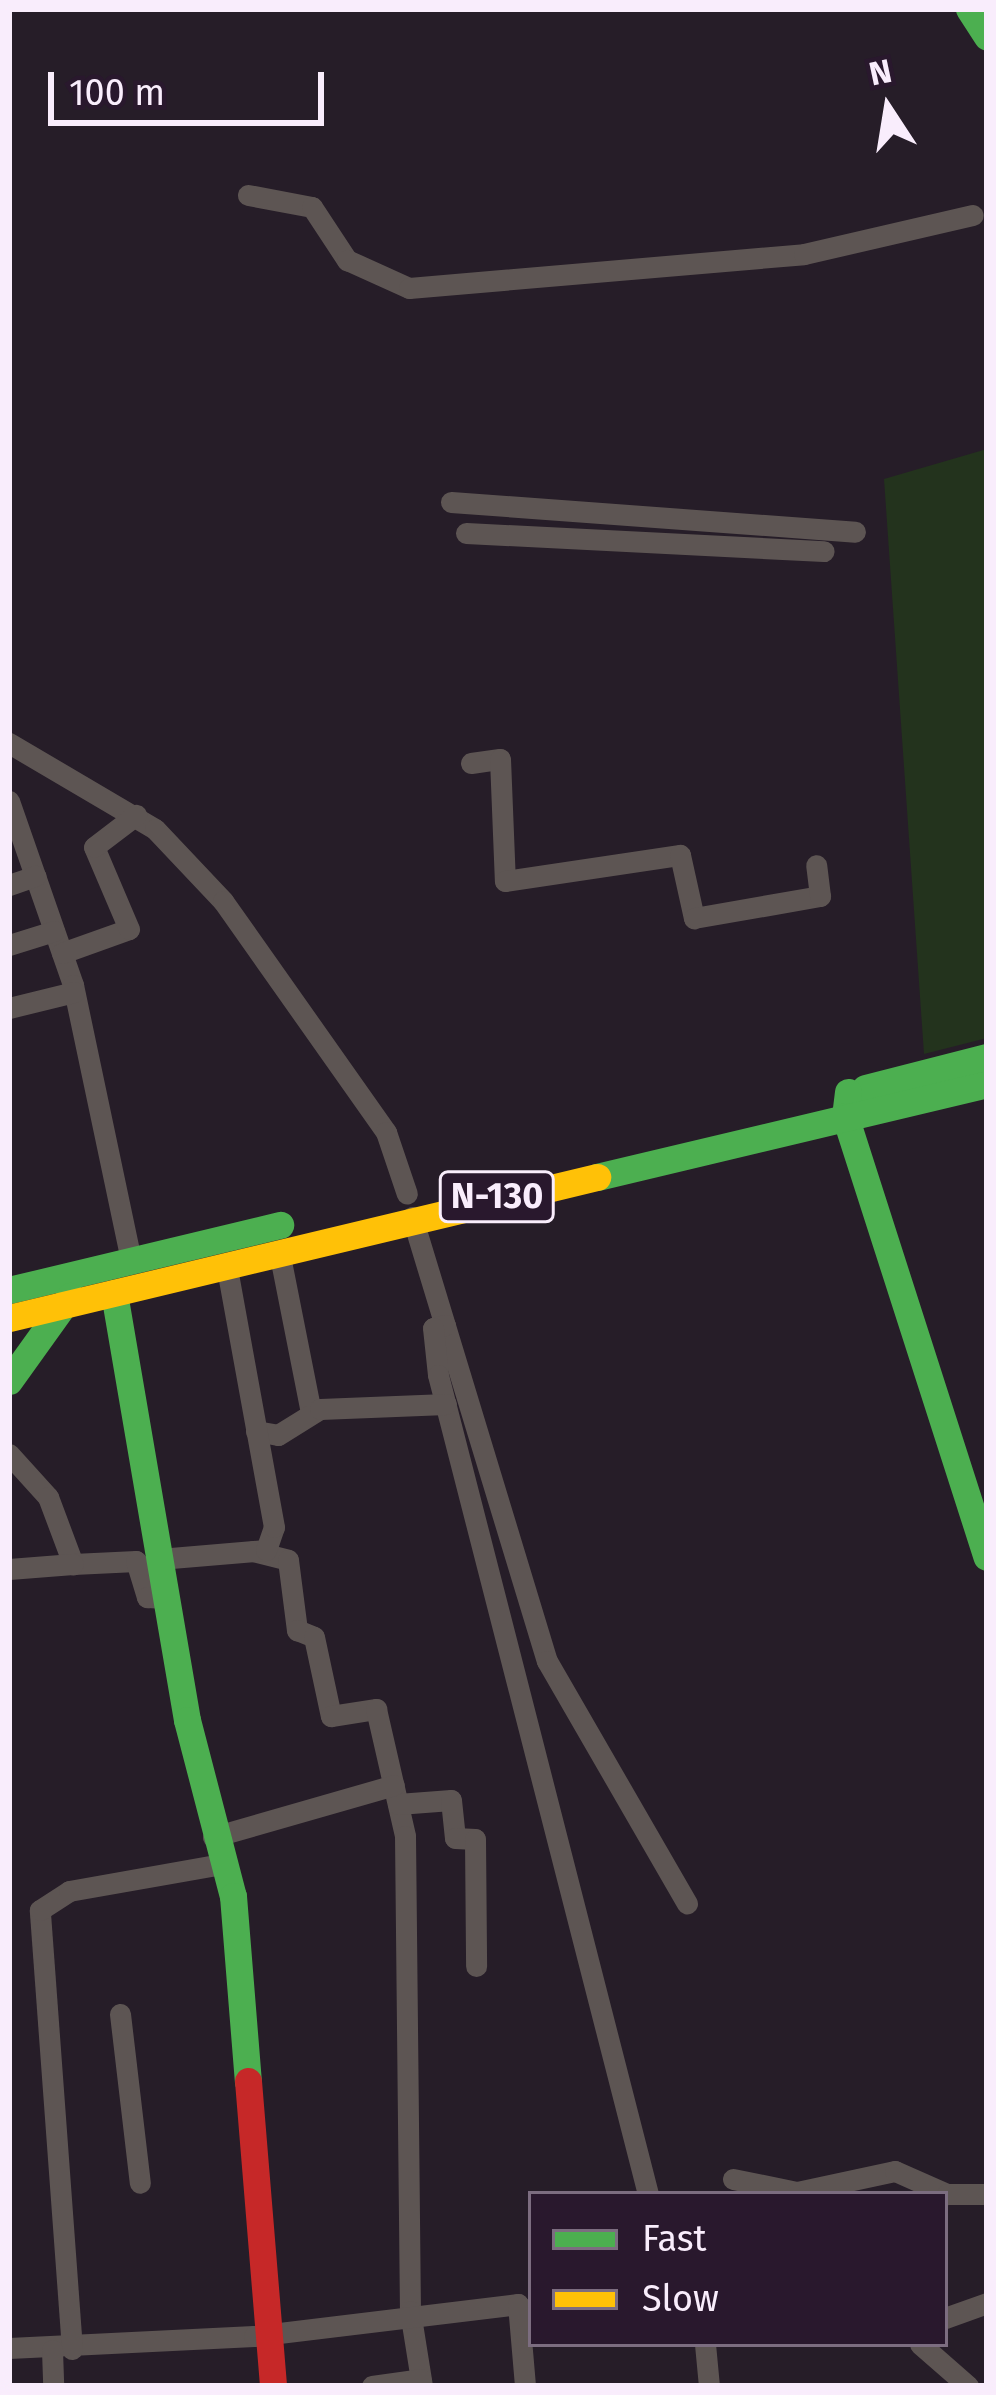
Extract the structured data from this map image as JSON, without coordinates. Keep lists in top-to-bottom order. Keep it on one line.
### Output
{"streets":{"main road":["N-130"]},"legend":["Fast","Slow"],"scale_bar":"100 m","north":"top"}
